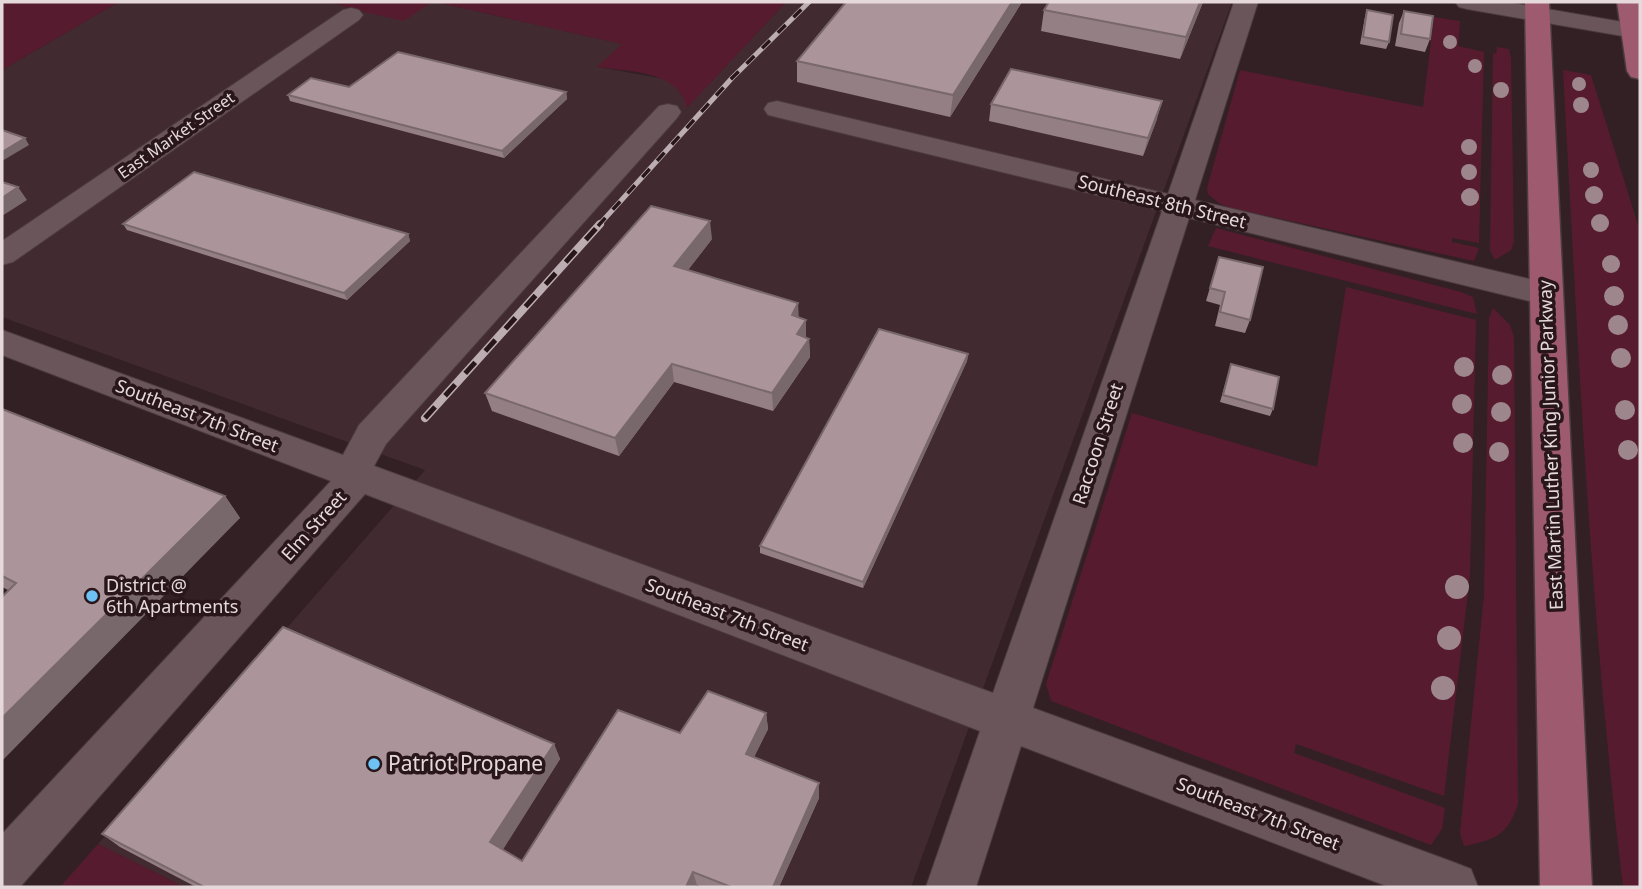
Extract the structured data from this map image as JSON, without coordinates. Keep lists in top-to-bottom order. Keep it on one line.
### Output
{"streets":{"main road":["East Martin Luther King Junior Parkway"],"street":["East Market Street","Southeast 8th Street","Southeast 7th Street","Raccoon Street","Elm Street"]},"crossings":[["Southeast 8th Street","Raccoon Street"],["Southeast 8th Street","East Martin Luther King Junior Parkway"],["Southeast 7th Street","Raccoon Street"],["Southeast 7th Street","Elm Street"]],"places":["District @ 6th Apartments","Patriot Propane"]}
